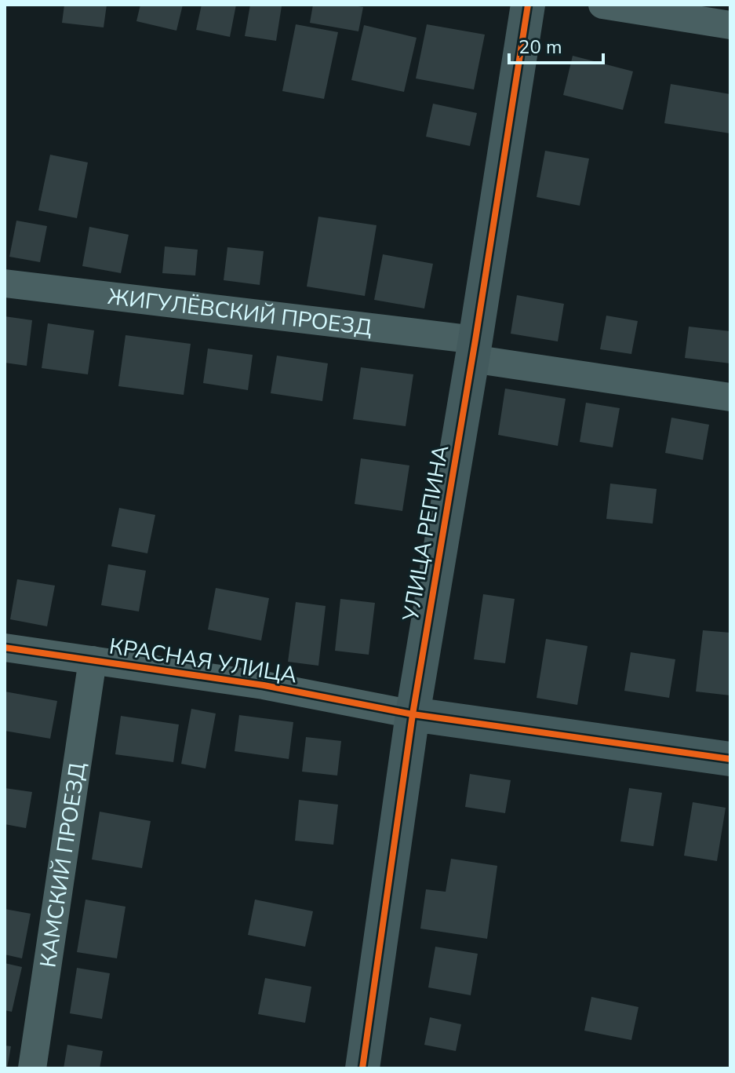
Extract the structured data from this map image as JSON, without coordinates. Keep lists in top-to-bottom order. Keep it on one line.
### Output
{"streets":{"street":["ЖИГУЛЁВСКИЙ ПРОЕЗД","УЛИЦА РЕПИНА","КРАСНАЯ УЛИЦА","КАМСКИЙ ПРОЕЗД"]},"crossings":[["ЖИГУЛЁВСКИЙ ПРОЕЗД","УЛИЦА РЕПИНА"],["УЛИЦА РЕПИНА","КРАСНАЯ УЛИЦА"],["КРАСНАЯ УЛИЦА","КАМСКИЙ ПРОЕЗД"]],"scale_bar":"20 m"}
